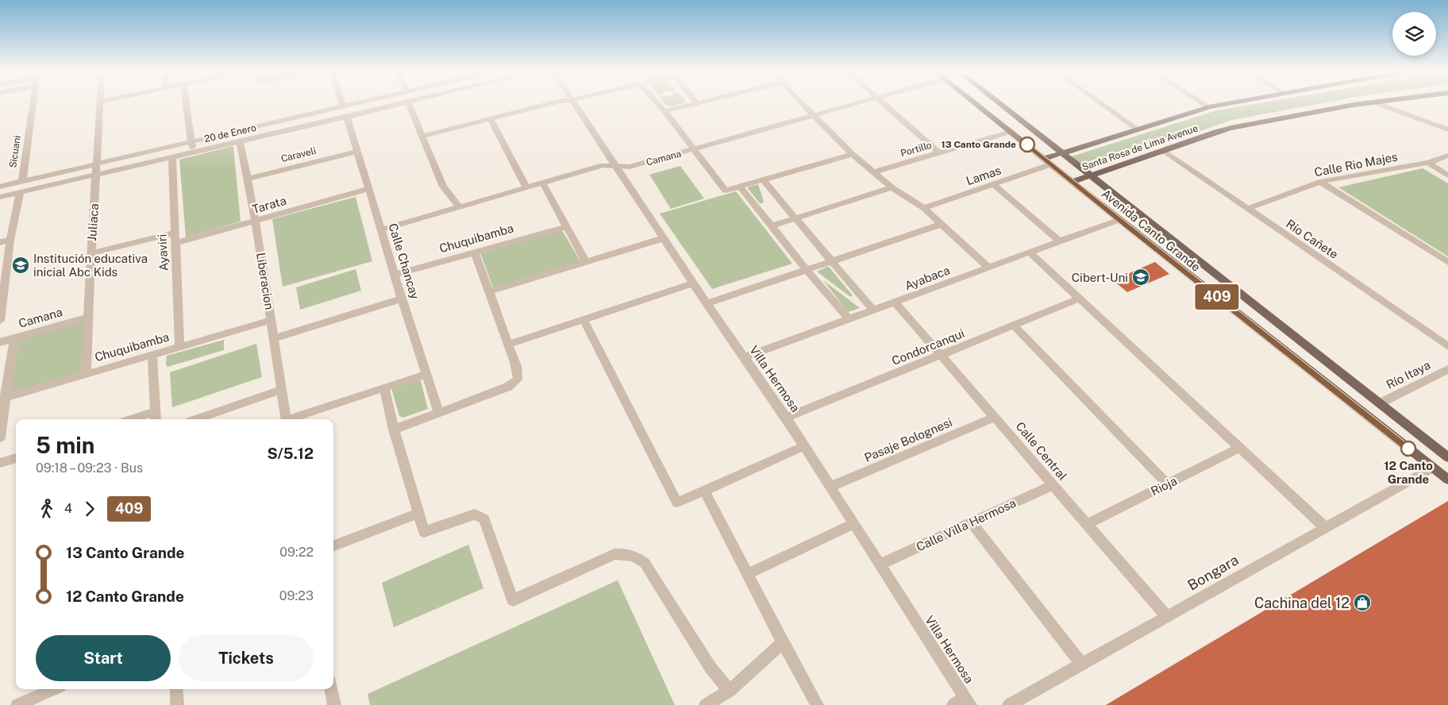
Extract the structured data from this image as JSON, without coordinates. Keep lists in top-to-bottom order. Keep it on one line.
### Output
{"streets":{"main road":["Santa Rosa de Lima Avenue","Avenida Canto Grande"],"street":["20 de Enero","Portillo","Sicuani","Caraveli","Camana","Calle Rio Majes","Lamas","Tarata","Juliaca","Chuquibamba","Río Cañete","Ayaviri","Calle Chancay","Ayabaca","Liberacion","Condorcanqui","Río Itaya","Villa Hermosa","Pasaje Bolognesi","Calle Central","Rioja","Calle Villa Hermosa","Bongara"]},"crossings":[["20 de Enero","Sicuani"],["20 de Enero","Juliaca"],["20 de Enero","Ayaviri"],["20 de Enero","Calle Chancay"],["20 de Enero","Liberacion"],["Santa Rosa de Lima Avenue","Lamas"],["Santa Rosa de Lima Avenue","Avenida Canto Grande"],["Santa Rosa de Lima Avenue","Río Cañete"],["Portillo","Avenida Canto Grande"],["Caraveli","Calle Chancay"],["Caraveli","Liberacion"],["Camana","Juliaca"],["Camana","Calle Chancay"],["Camana","Villa Hermosa"],["Calle Rio Majes","Río Cañete"],["Lamas","Avenida Canto Grande"],["Tarata","Ayaviri"],["Tarata","Calle Chancay"],["Tarata","Liberacion"],["Juliaca","Chuquibamba"],["Avenida Canto Grande","Ayabaca"],["Avenida Canto Grande","Río Itaya"],["Avenida Canto Grande","Bongara"],["Chuquibamba","Ayaviri"],["Chuquibamba","Calle Chancay"],["Chuquibamba","Liberacion"],["Ayabaca","Villa Hermosa"],["Ayabaca","Calle Central"],["Condorcanqui","Villa Hermosa"],["Condorcanqui","Calle Central"],["Villa Hermosa","Pasaje Bolognesi"],["Villa Hermosa","Calle Villa Hermosa"],["Pasaje Bolognesi","Calle Central"],["Calle Central","Rioja"],["Calle Central","Calle Villa Hermosa"],["Calle Central","Bongara"]],"places":{"other":["13 Canto Grande","12 Canto Grande"],"school or university":["Institución educativa inicial Abc Kids","Cibert-Uni"],"shop":["Cachina del 12"]},"lines":["bus line 409"],"page":{"on_map":"409","heading":["5 min","09:18 – 09:23 · Bus","S/5.12"],"legs":["4","409"],"list":[{"name":"13 Canto Grande","value":"09:22"},{"name":"12 Canto Grande","value":"09:23"}],"buttons":["Start","Tickets"]}}
